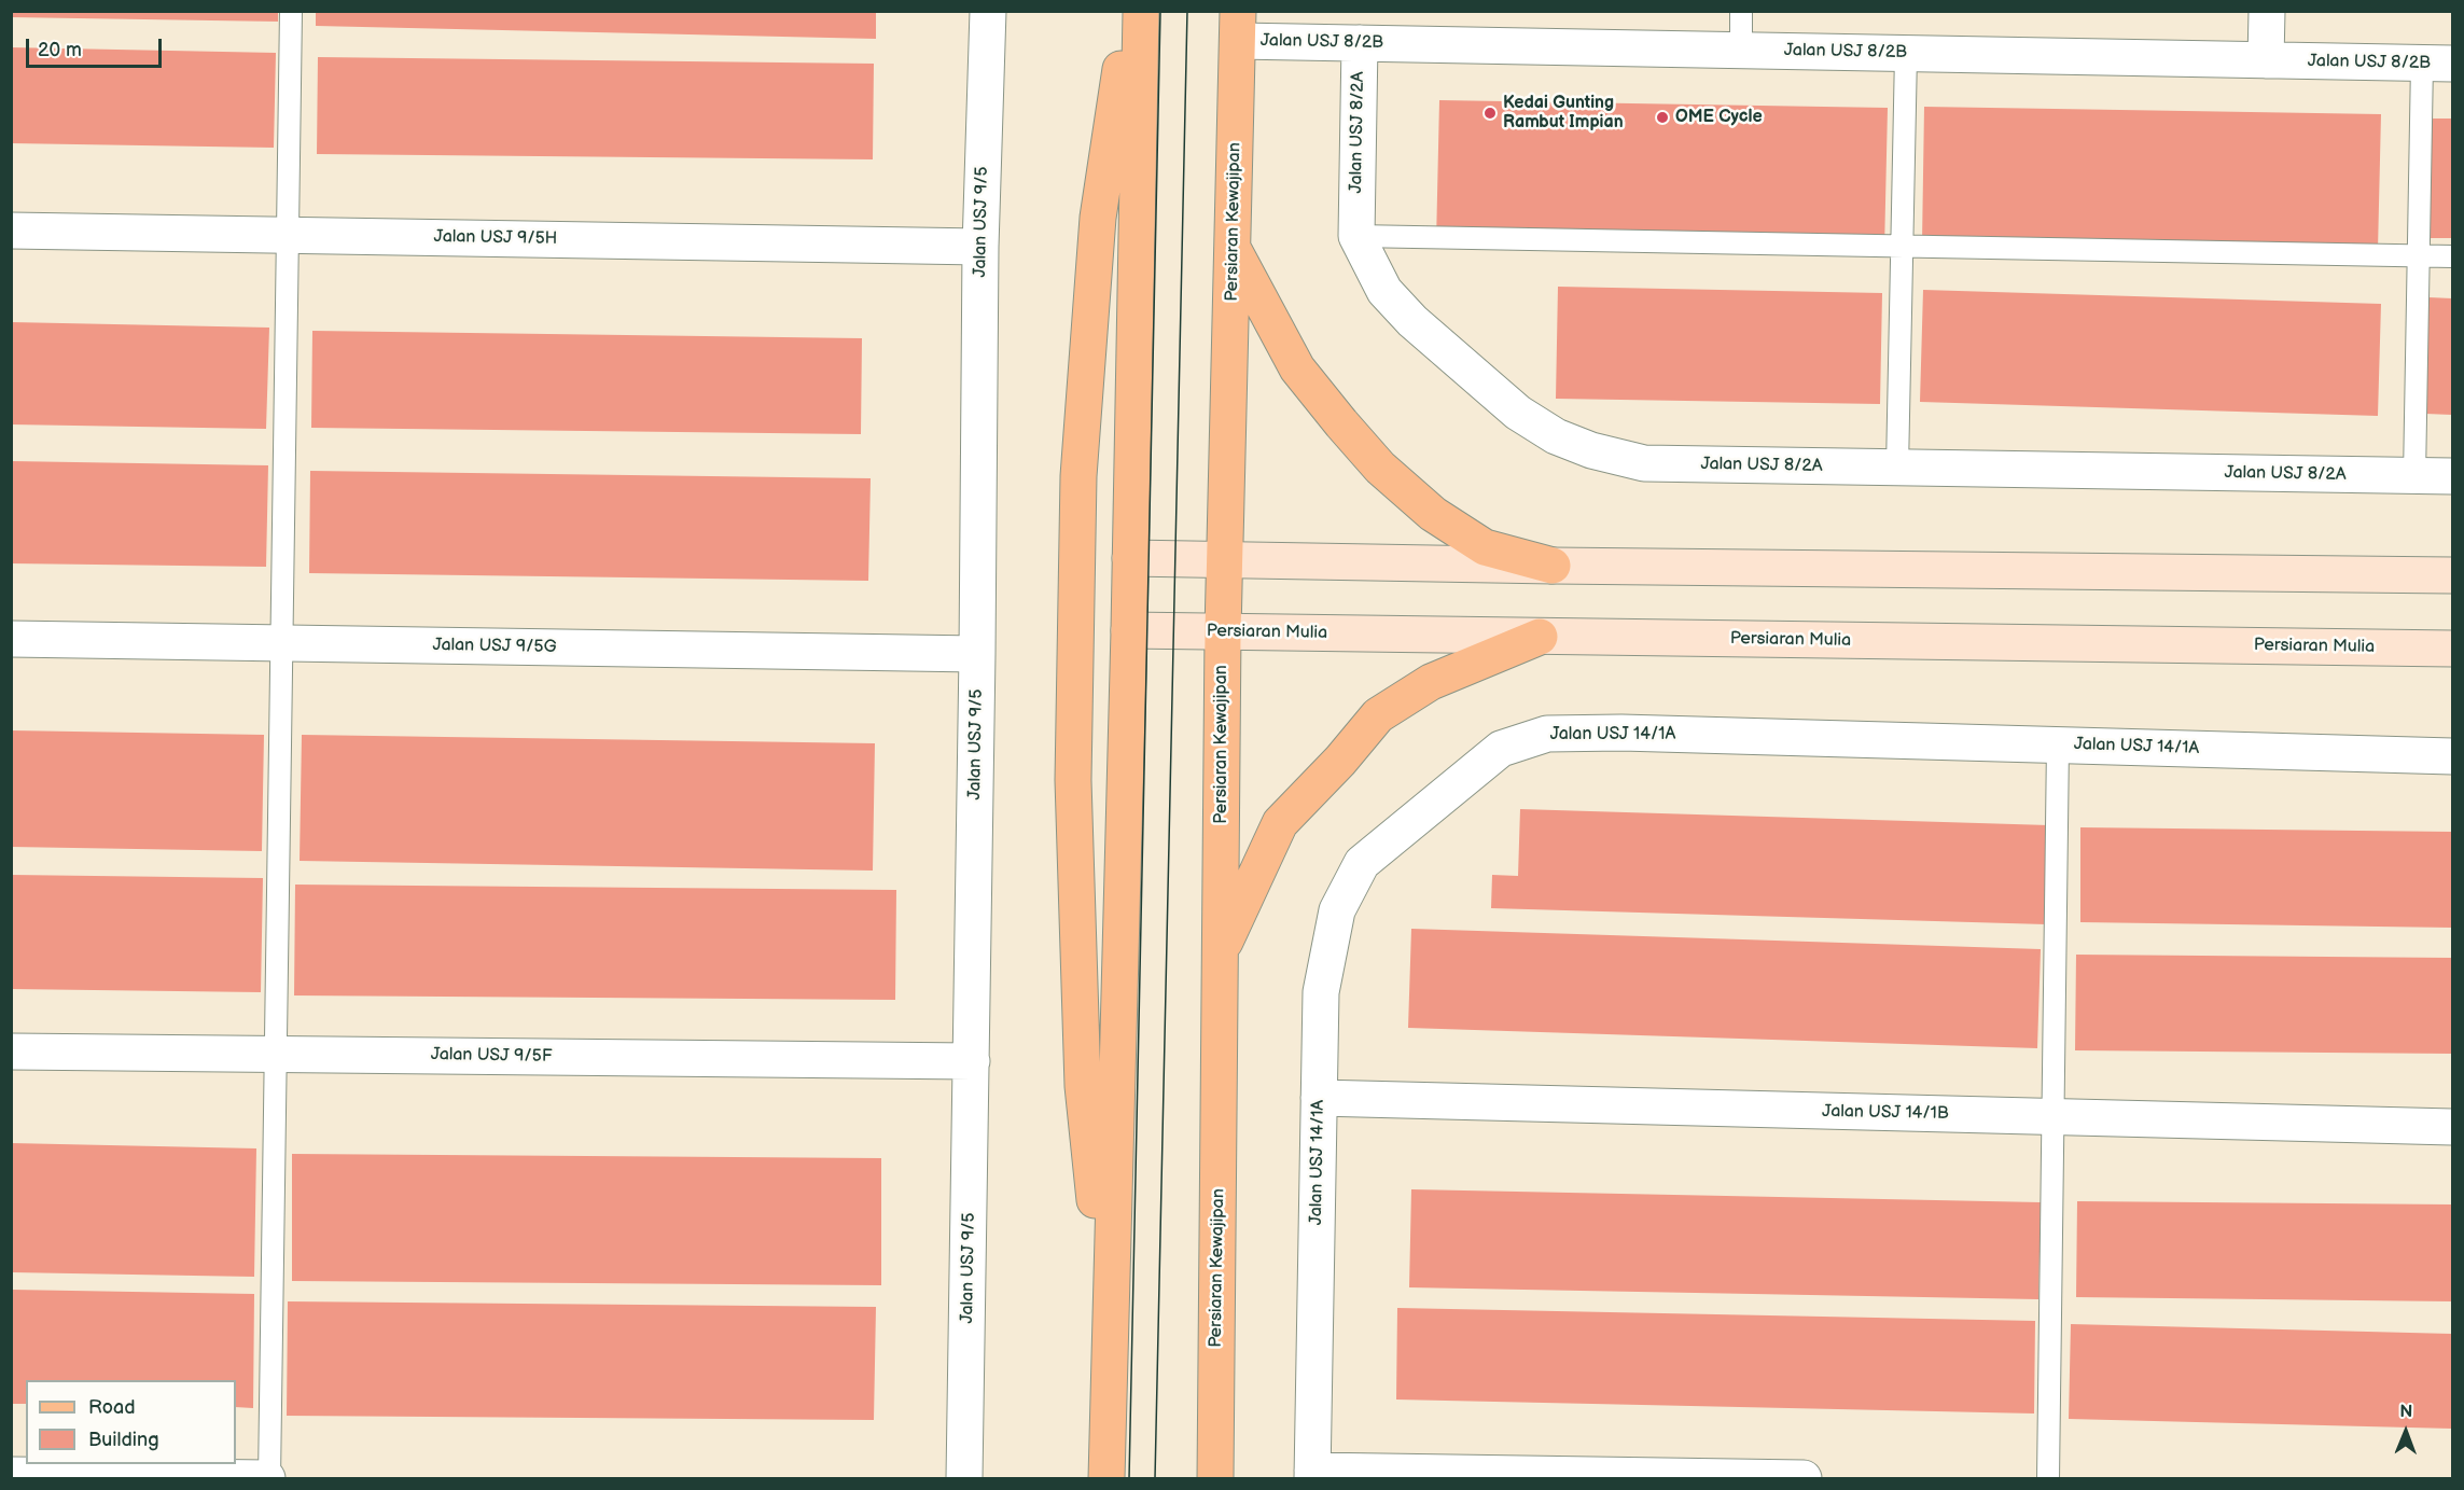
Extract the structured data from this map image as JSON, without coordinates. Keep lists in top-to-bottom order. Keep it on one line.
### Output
{"streets":{"main road":["Persiaran Kewajipan","Persiaran Mulia"],"street":["Jalan USJ 8/2B","Jalan USJ 8/2A","Jalan USJ 9/5","Jalan USJ 9/5H","Jalan USJ 9/5G","Jalan USJ 14/1A","Jalan USJ 9/5F","Jalan USJ 14/1B"]},"crossings":[["Jalan USJ 8/2B","Jalan USJ 8/2A"],["Jalan USJ 8/2B","Persiaran Kewajipan"],["Jalan USJ 9/5","Jalan USJ 9/5H"],["Jalan USJ 9/5","Jalan USJ 9/5G"],["Jalan USJ 9/5","Jalan USJ 9/5F"],["Persiaran Kewajipan","Persiaran Mulia"],["Jalan USJ 14/1A","Jalan USJ 14/1B"]],"places":["Kedai Gunting Rambut Impian","OME Cycle"],"legend":["Road","Building"],"scale_bar":"20 m","north":"top"}
